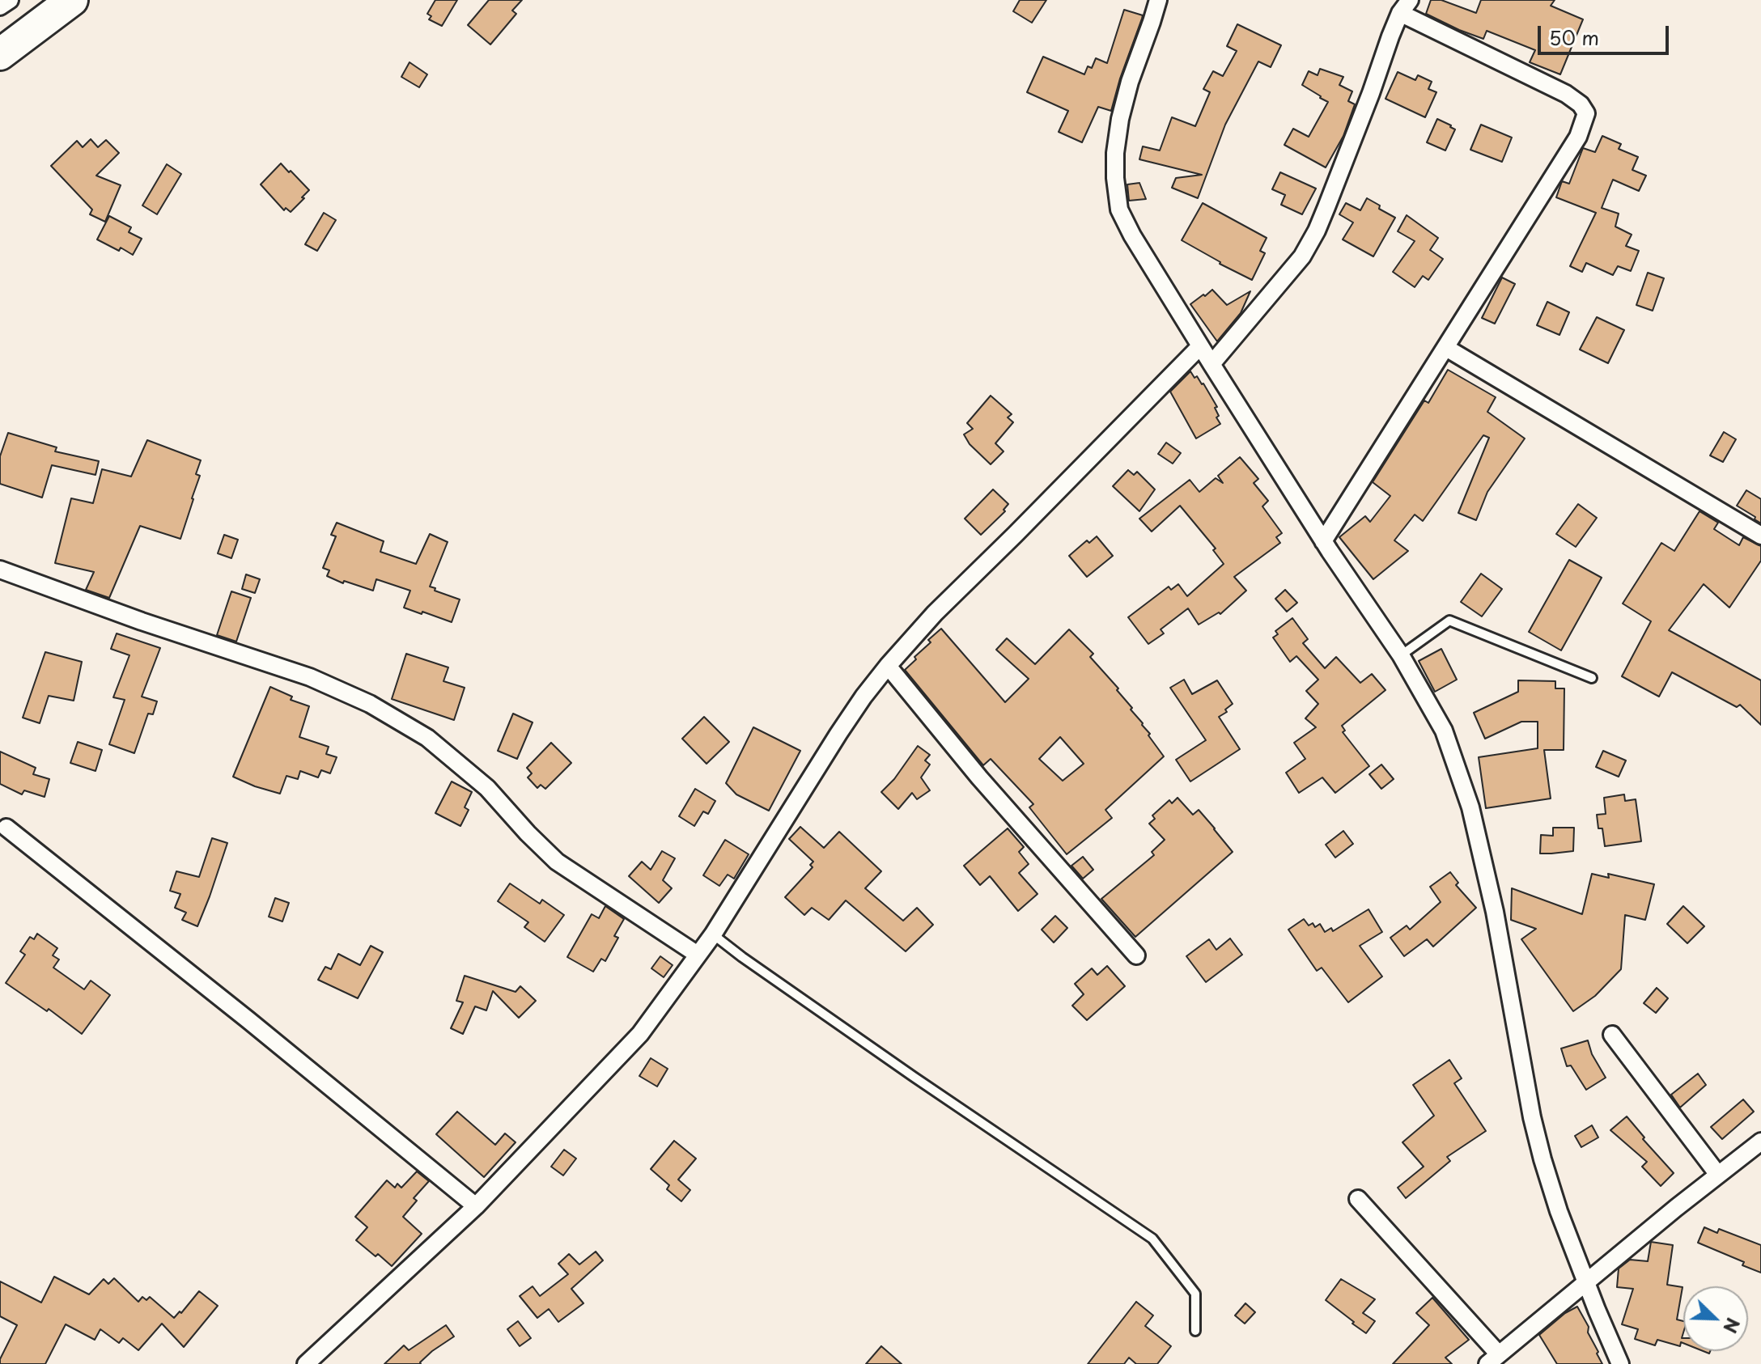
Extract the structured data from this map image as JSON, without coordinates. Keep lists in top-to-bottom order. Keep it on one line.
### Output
{"scale_bar":"50 m","north":"bottom right"}
